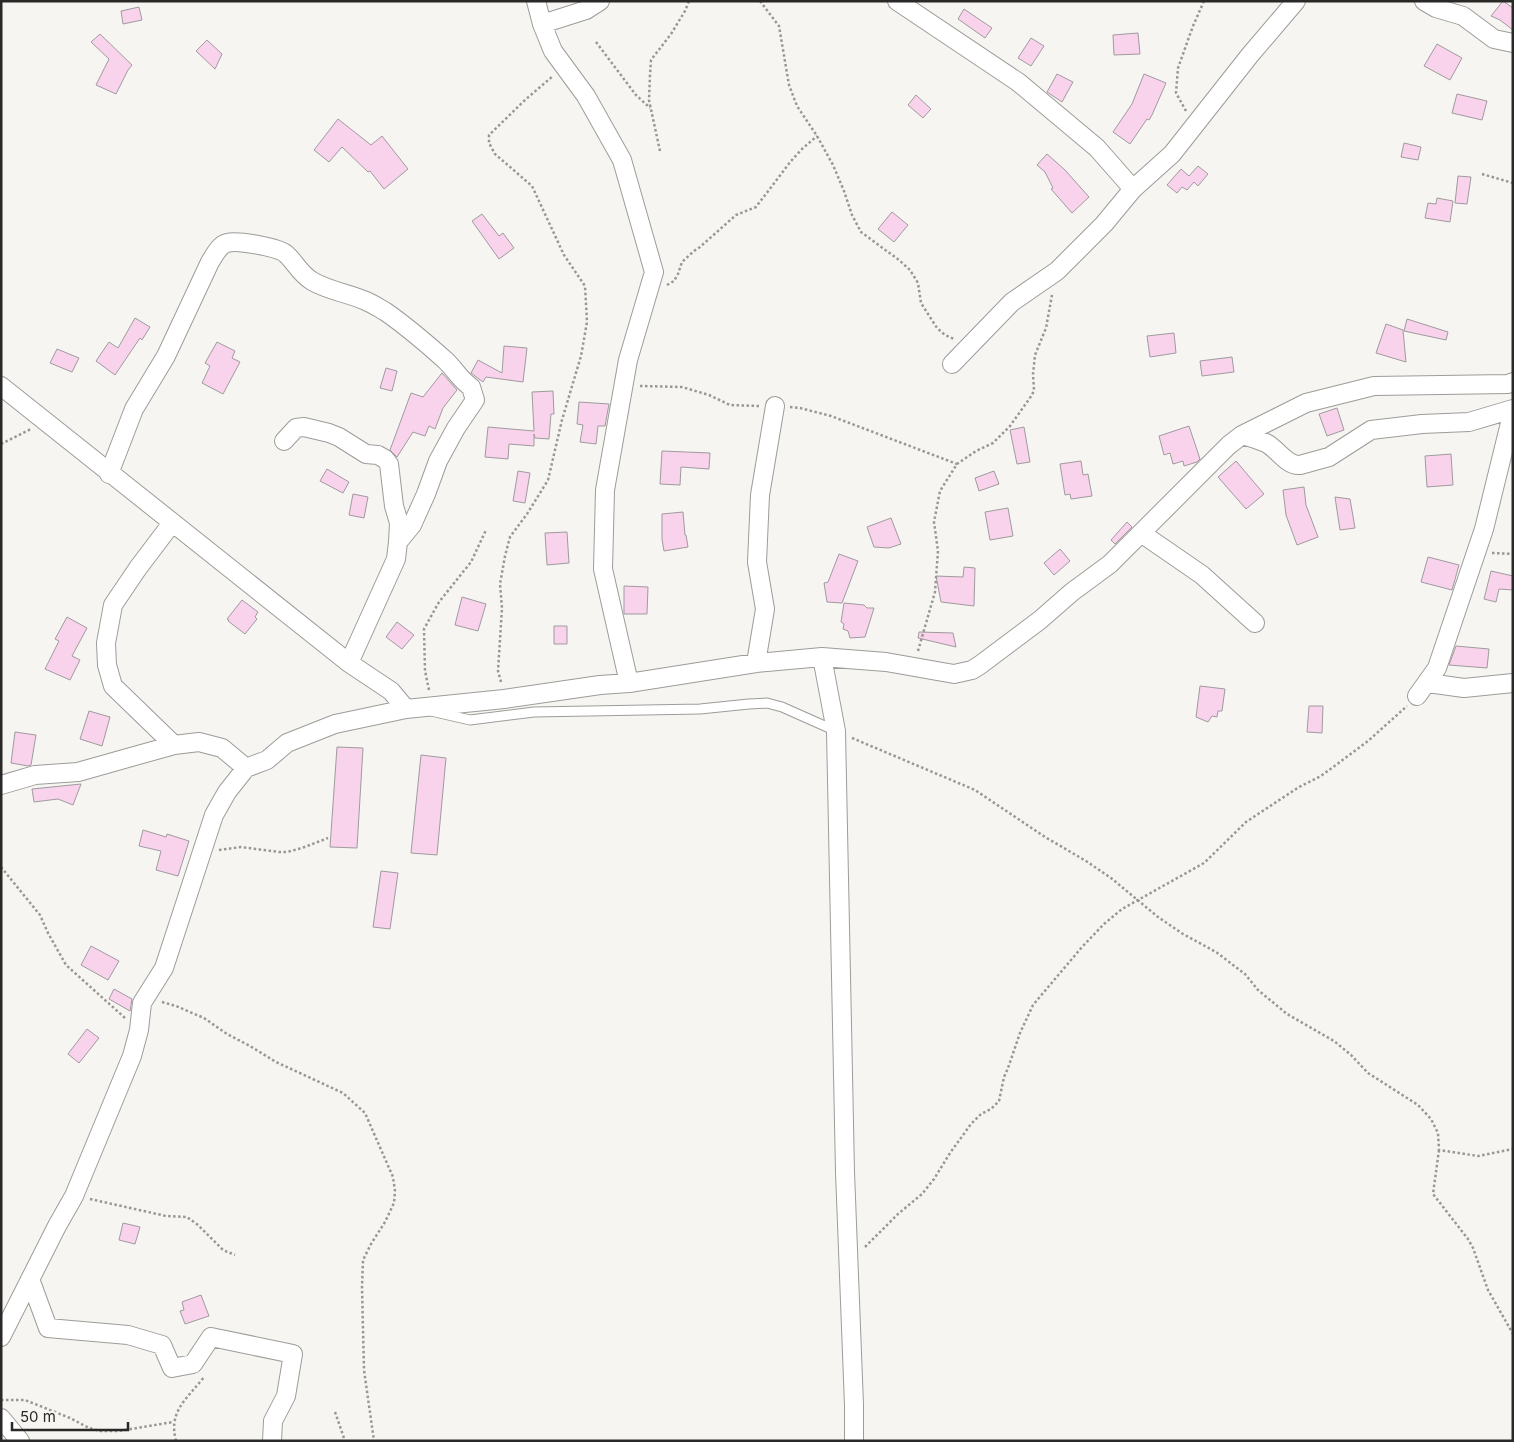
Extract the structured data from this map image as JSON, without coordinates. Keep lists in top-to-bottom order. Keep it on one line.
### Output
{"scale_bar":"50 m"}
